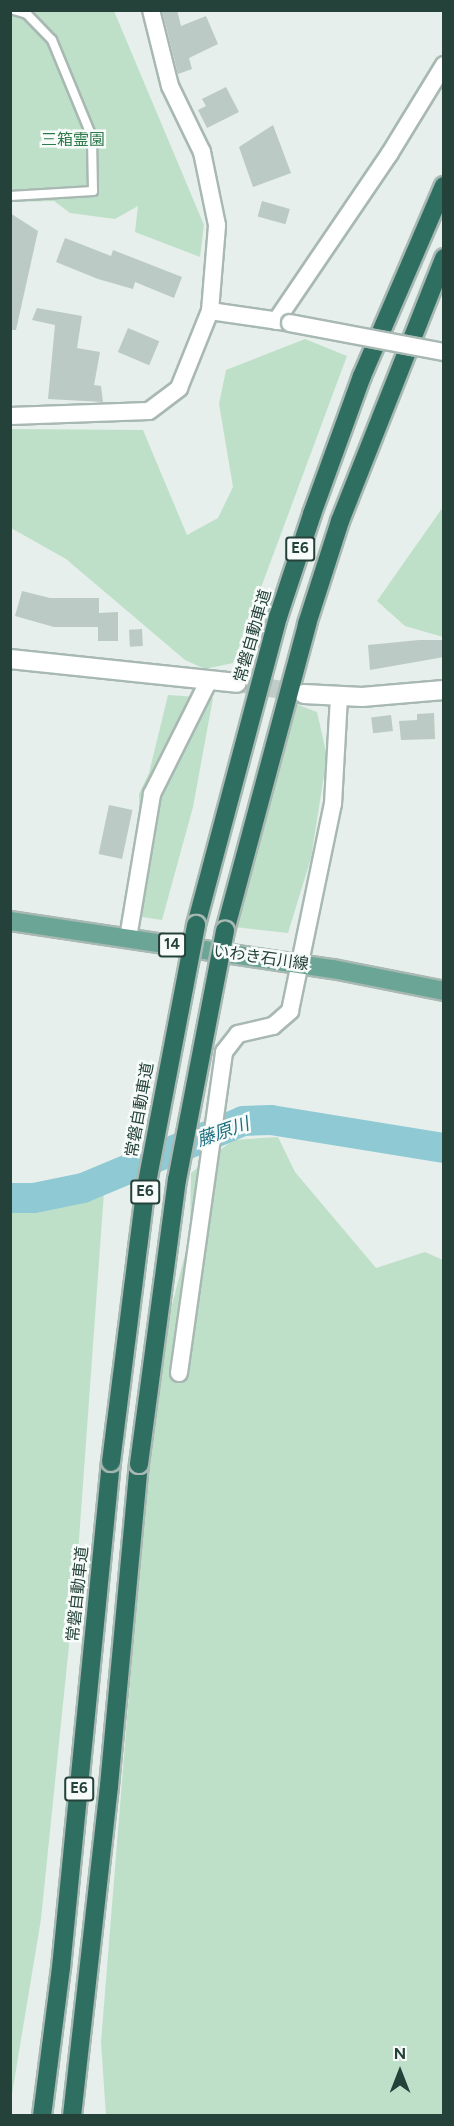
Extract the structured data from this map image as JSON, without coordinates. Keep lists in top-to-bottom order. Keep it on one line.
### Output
{"streets":{"highway":["E6","常磐自動車道"],"main road":["14","いわき石川線"]},"water":["藤原川"],"parks":["三箱霊園"],"north":"top"}
